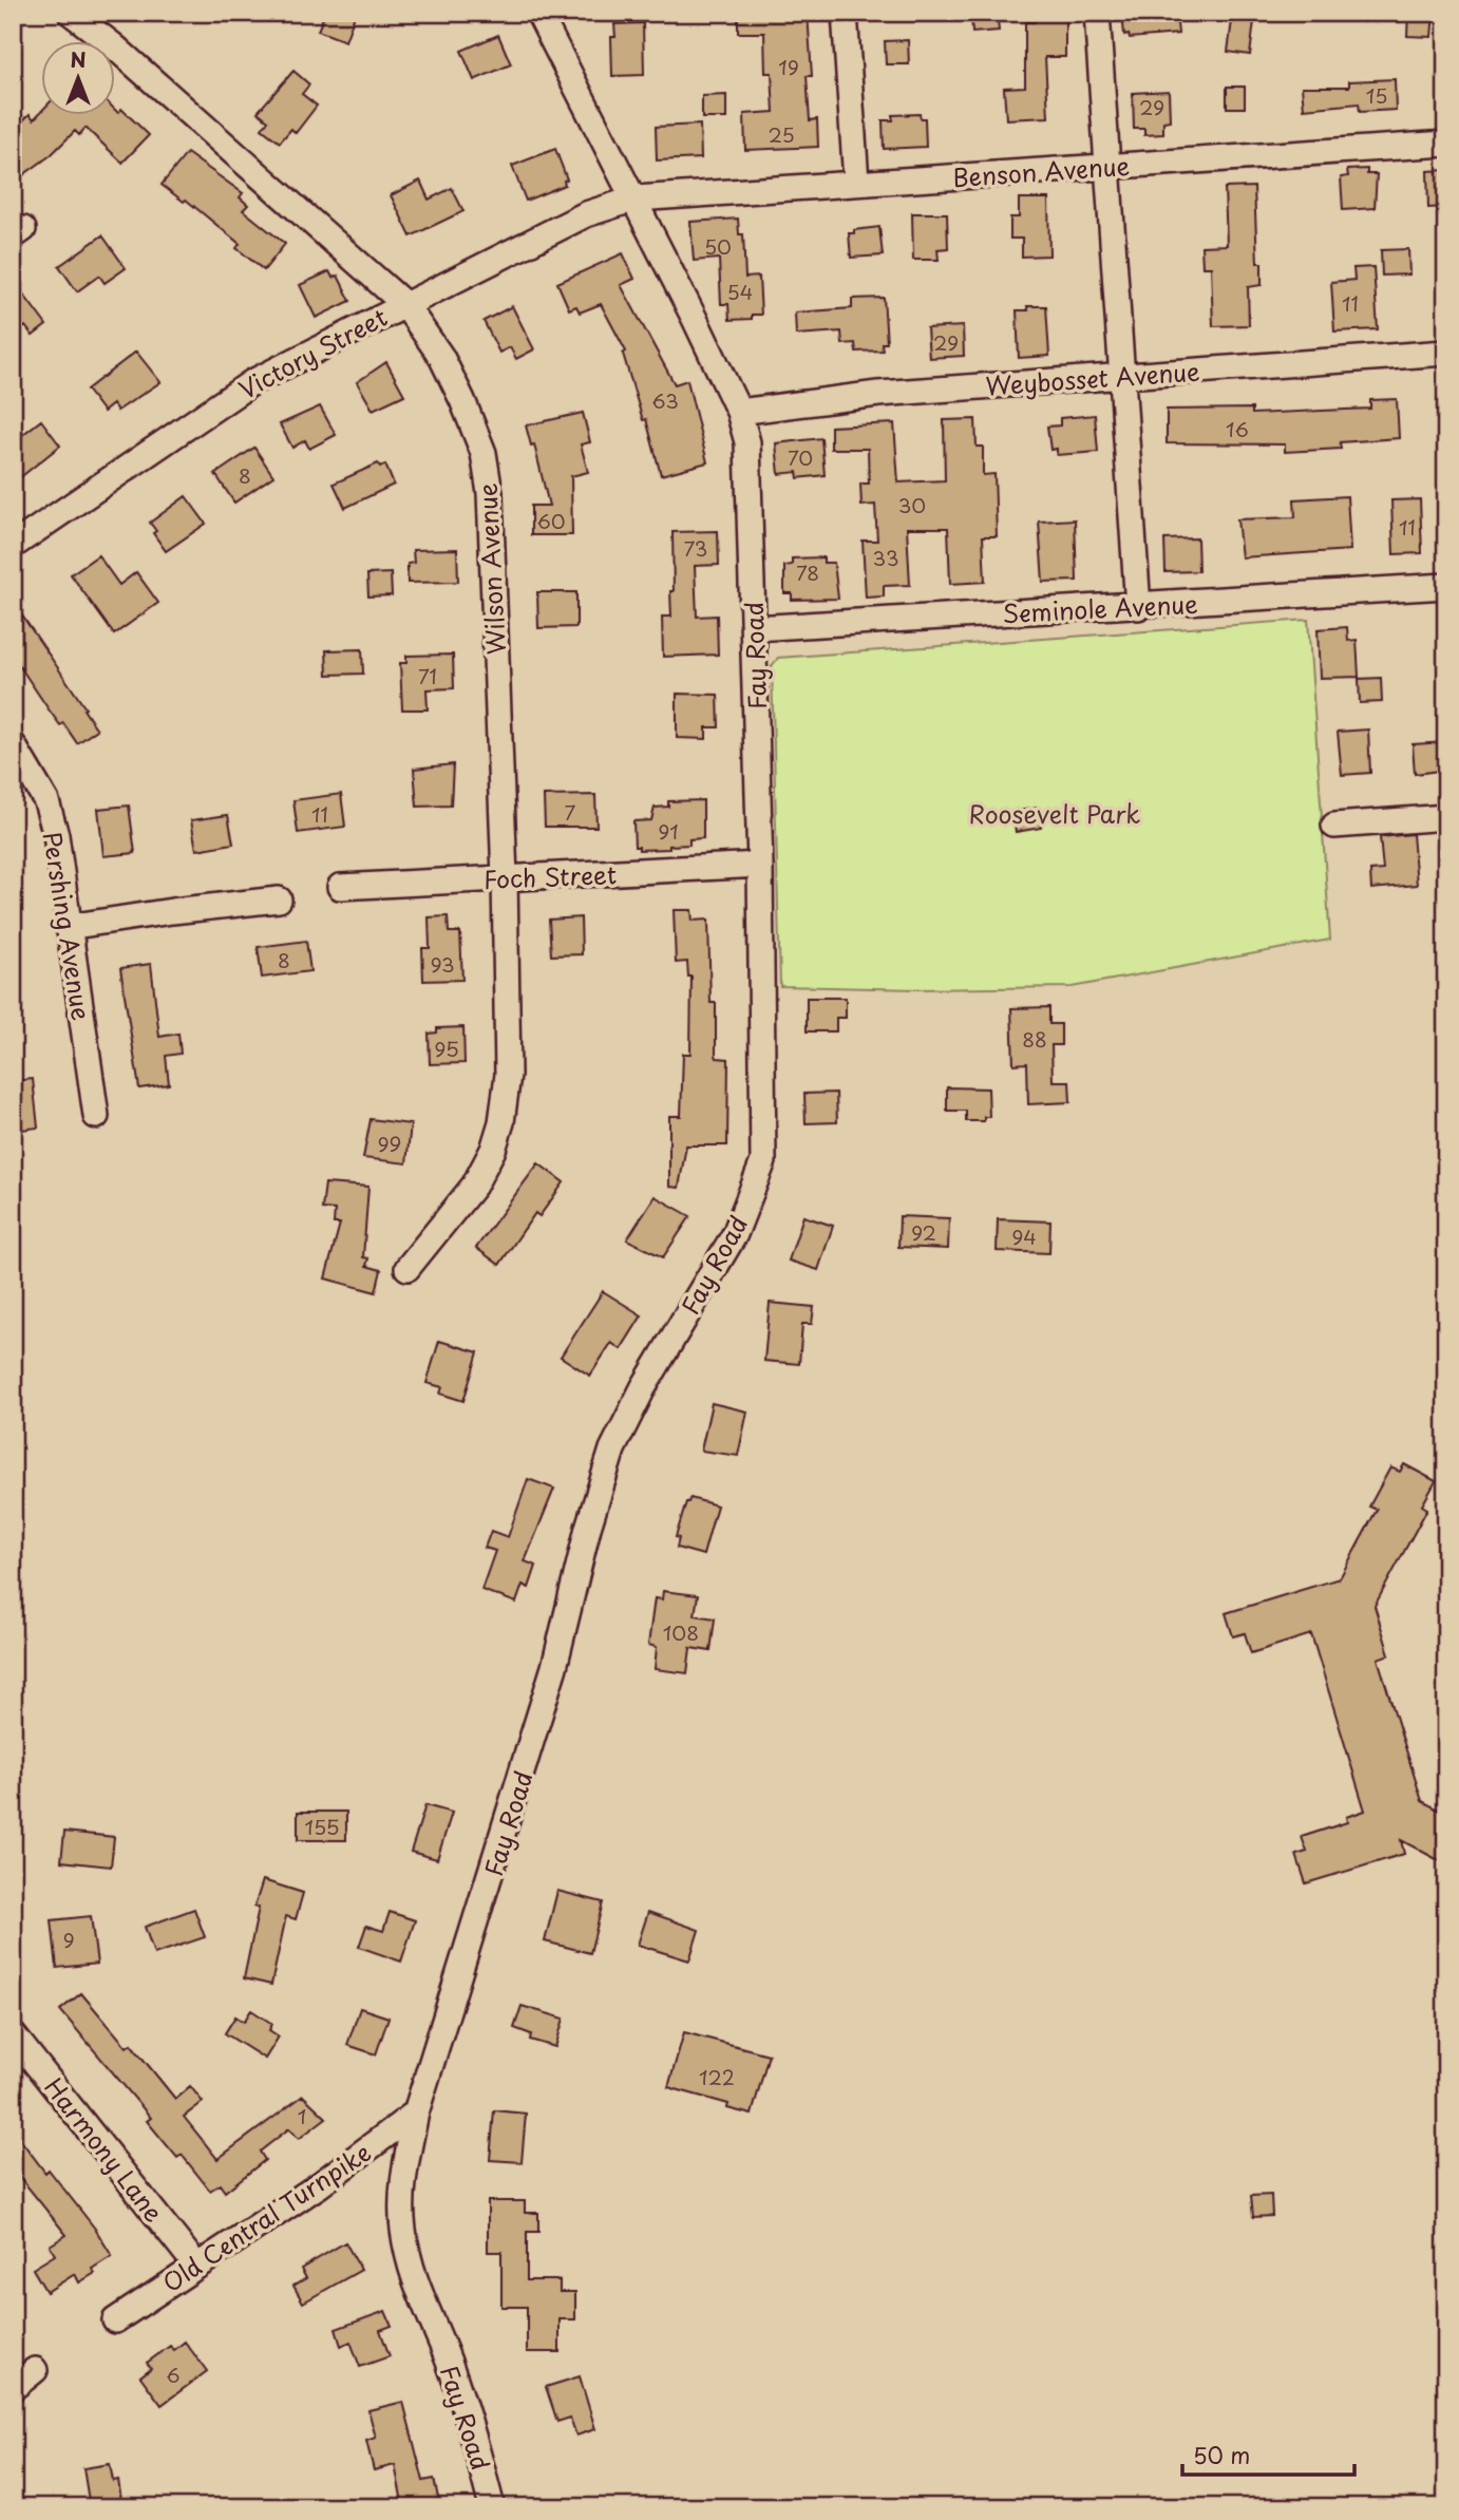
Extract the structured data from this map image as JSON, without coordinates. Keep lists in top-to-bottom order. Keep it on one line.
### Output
{"streets":{"street":["Benson Avenue","Victory Street","Weybosset Avenue","Wilson Avenue","Seminole Avenue","Fay Road","Foch Street","Pershing Avenue","Harmony Lane","Old Central Turnpike"]},"crossings":[["Benson Avenue","Victory Street"],["Benson Avenue","Fay Road"],["Victory Street","Wilson Avenue"],["Victory Street","Fay Road"],["Weybosset Avenue","Fay Road"],["Wilson Avenue","Foch Street"],["Seminole Avenue","Fay Road"],["Fay Road","Foch Street"],["Fay Road","Old Central Turnpike"],["Harmony Lane","Old Central Turnpike"]],"parks":["Roosevelt Park"],"house_numbers":["19","15","29","25","50","54","11","29","63","16","70","8","30","60","11","73","33","78","71","7","11","91","8","93","88","95","99","92","94","108","155","9","122","1","6"],"scale_bar":"50 m","north":"top"}
